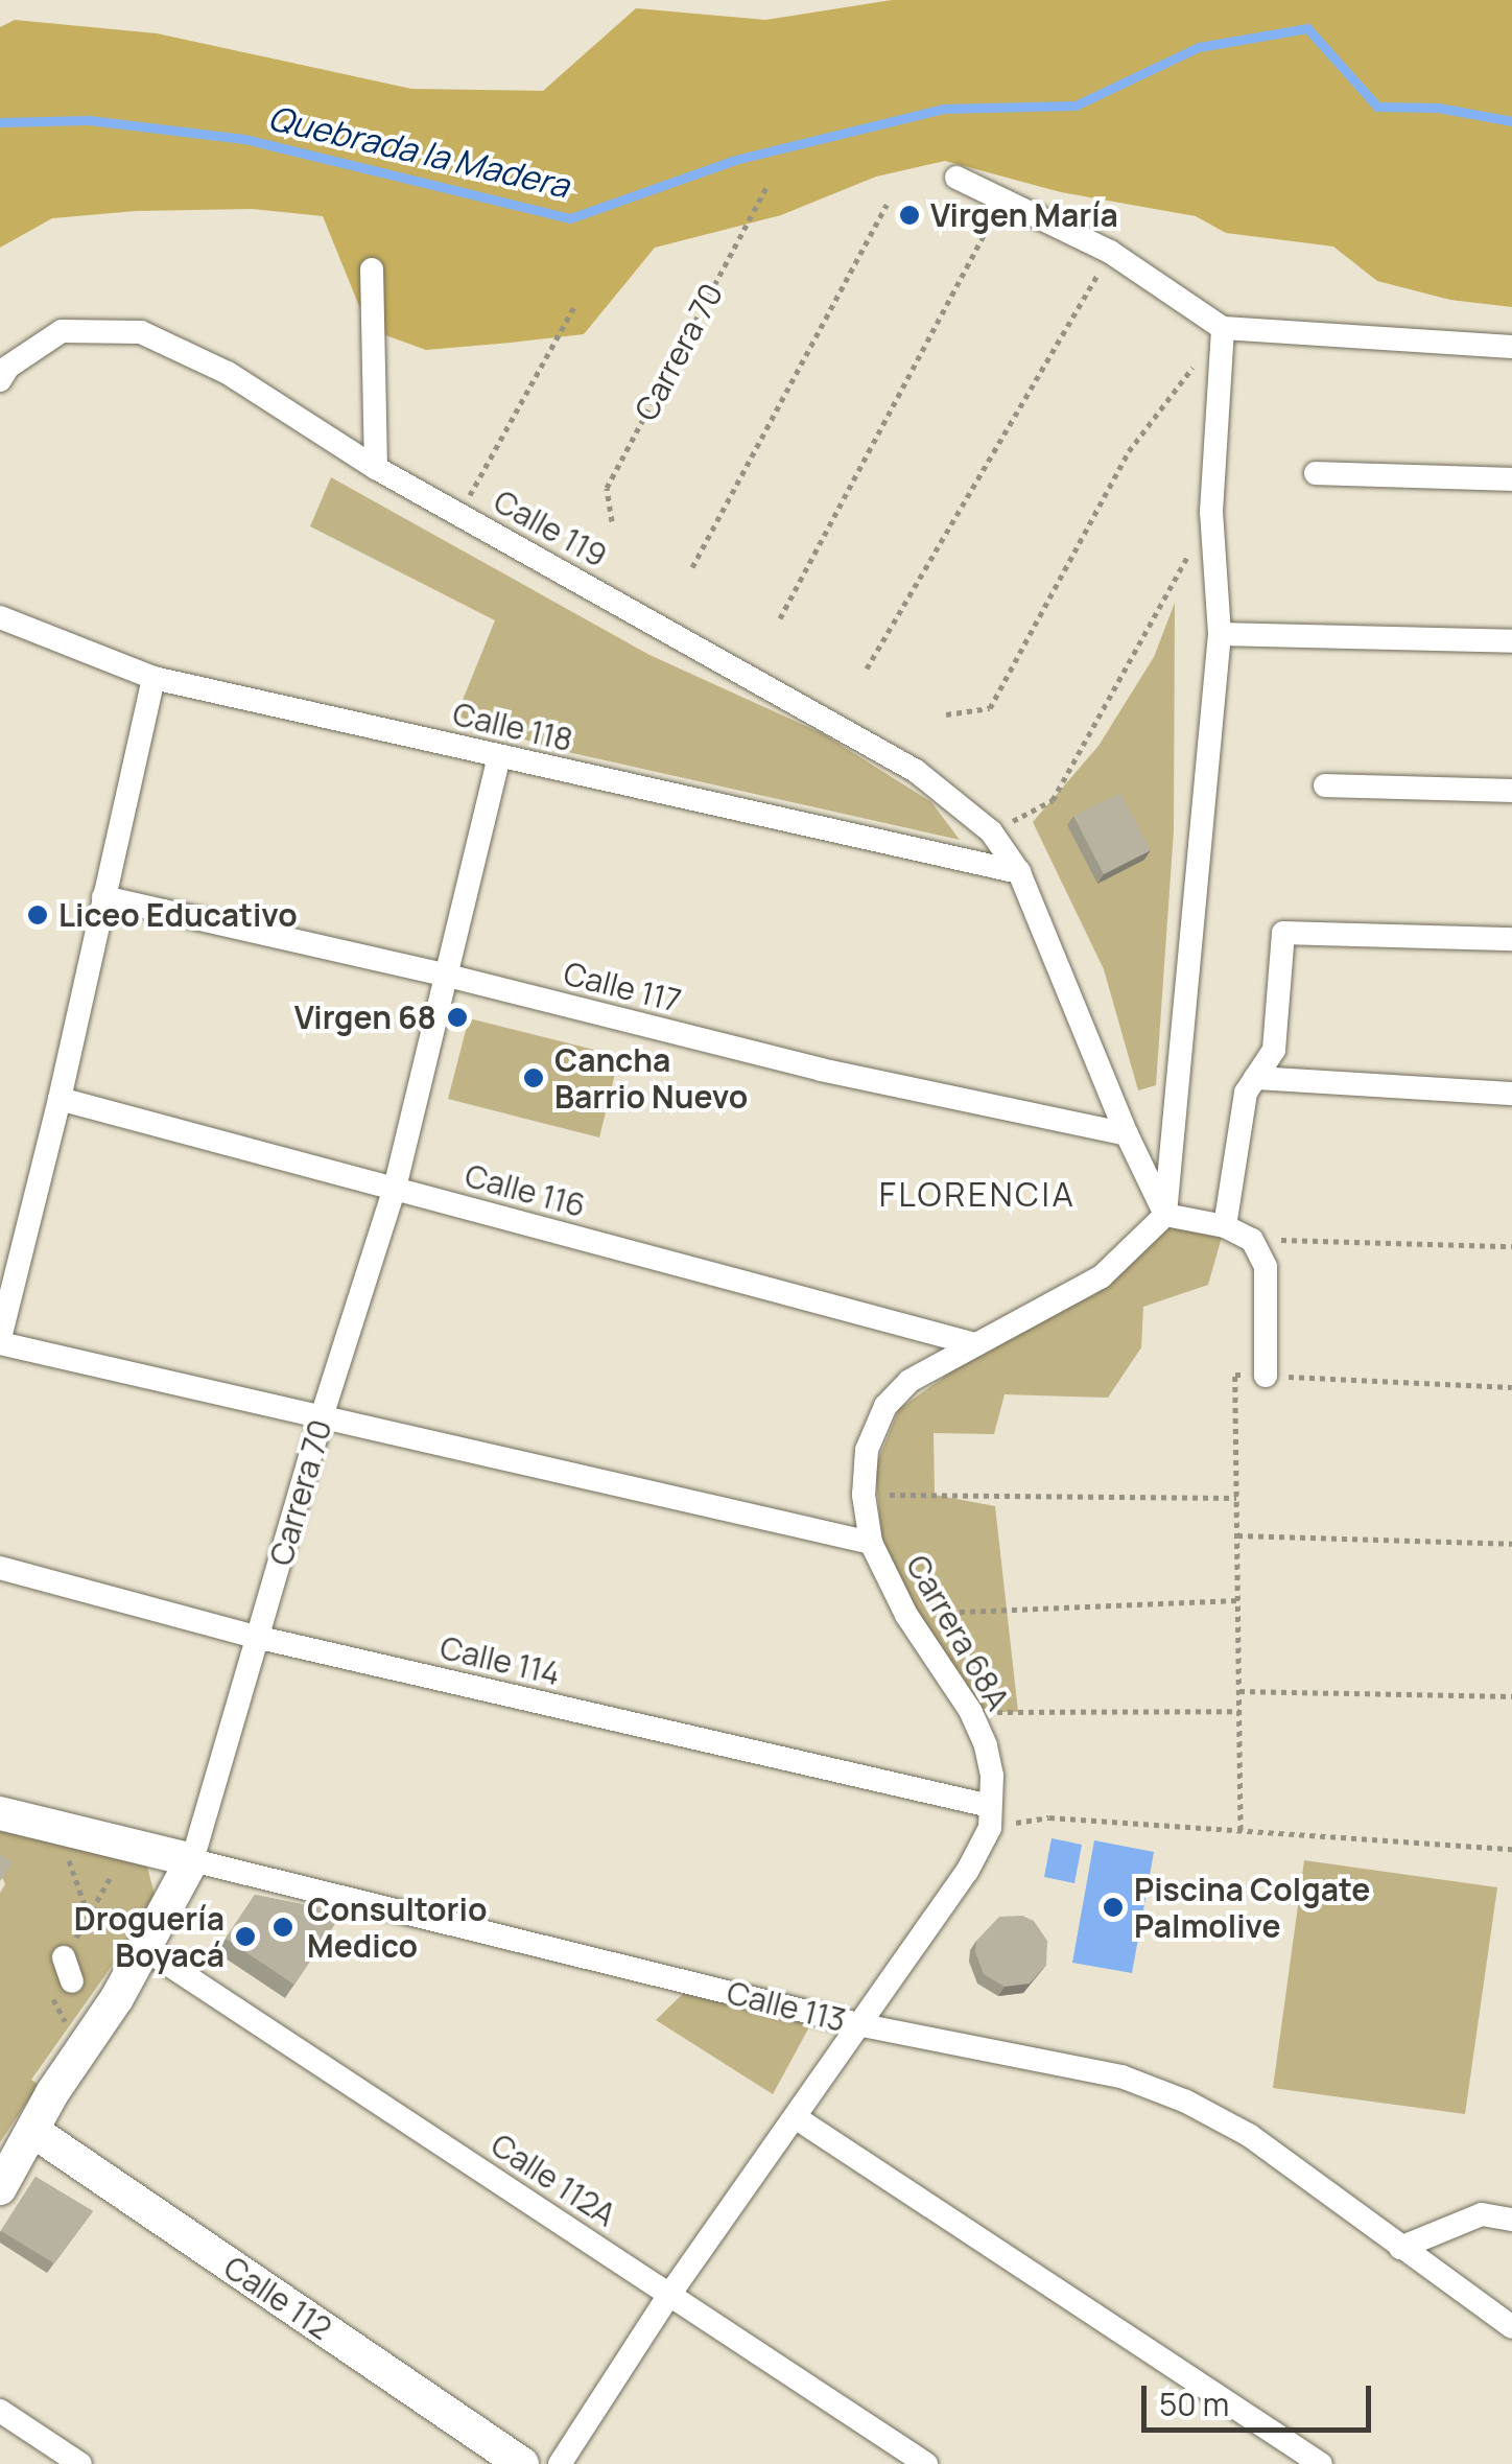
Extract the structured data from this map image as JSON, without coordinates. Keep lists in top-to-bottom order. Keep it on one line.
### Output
{"streets":{"street":["Carrera 70","Calle 119","Calle 118","Calle 117","Calle 116","Carrera 68A","Calle 114","Calle 113","Calle 112A","Calle 112"]},"crossings":[["Carrera 70","Calle 118"],["Carrera 70","Calle 117"],["Carrera 70","Calle 116"],["Carrera 70","Calle 114"],["Carrera 70","Calle 113"],["Carrera 70","Calle 112A"],["Carrera 70","Calle 112"],["Calle 116","Carrera 68A"],["Carrera 68A","Calle 114"]],"districts":["FLORENCIA"],"water":["Quebrada la Madera"],"places":["Virgen María","Liceo Educativo","Virgen 68","Cancha Barrio Nuevo","Piscina Colgate Palmolive","Consultorio Medico","Droguería Boyacá"],"scale_bar":"50 m"}
